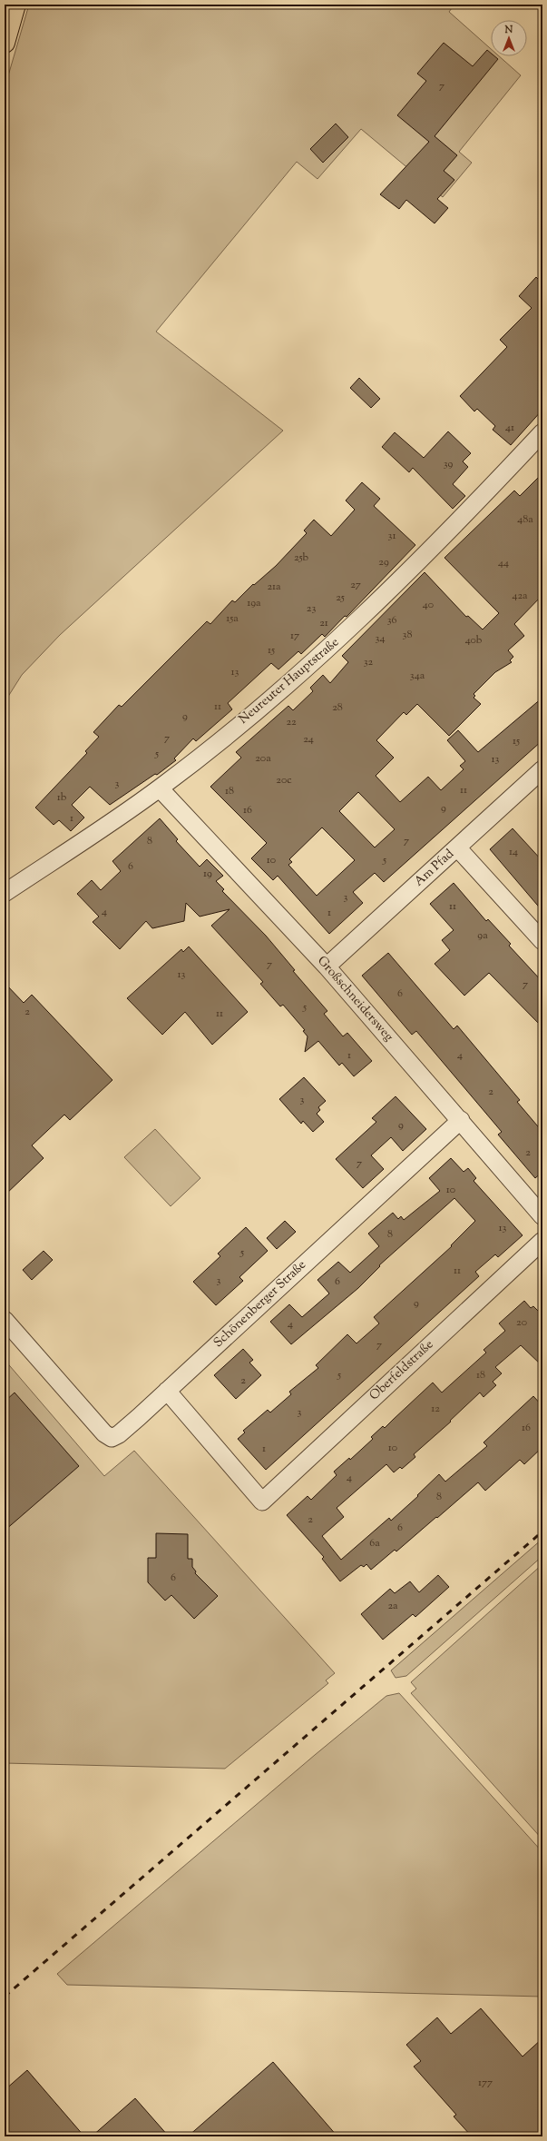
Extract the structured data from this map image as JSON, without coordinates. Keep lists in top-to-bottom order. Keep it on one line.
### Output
{"streets":{"street":["Neureuter Hauptstraße","Am Pfad","Großschneidersweg","Schönenberger Straße","Oberfeldstraße"]},"crossings":[["Neureuter Hauptstraße","Großschneidersweg"],["Am Pfad","Großschneidersweg"],["Großschneidersweg","Schönenberger Straße"],["Schönenberger Straße","Oberfeldstraße"]],"house_numbers":["7","41","39","48a","31","25b","29","44","27","21a","42a","25","19a","40","23","15a","36","21","38","17","34","40b","15","32","13","34a","11","28","9","22","7","24","15","5","20a","13","20c","3","11","18","1b","9","16","1","8","7","14","10","5","6","19","3","11","4","1","9a","7","13","7","6","5","2","11","1","4","2","3","9","2","7","10","13","8","5","11","3","6","9","20","4","7","5","18","2","12","3","16","10","1","4","8","2","6","6a","6","2a","177"],"north":"top"}
